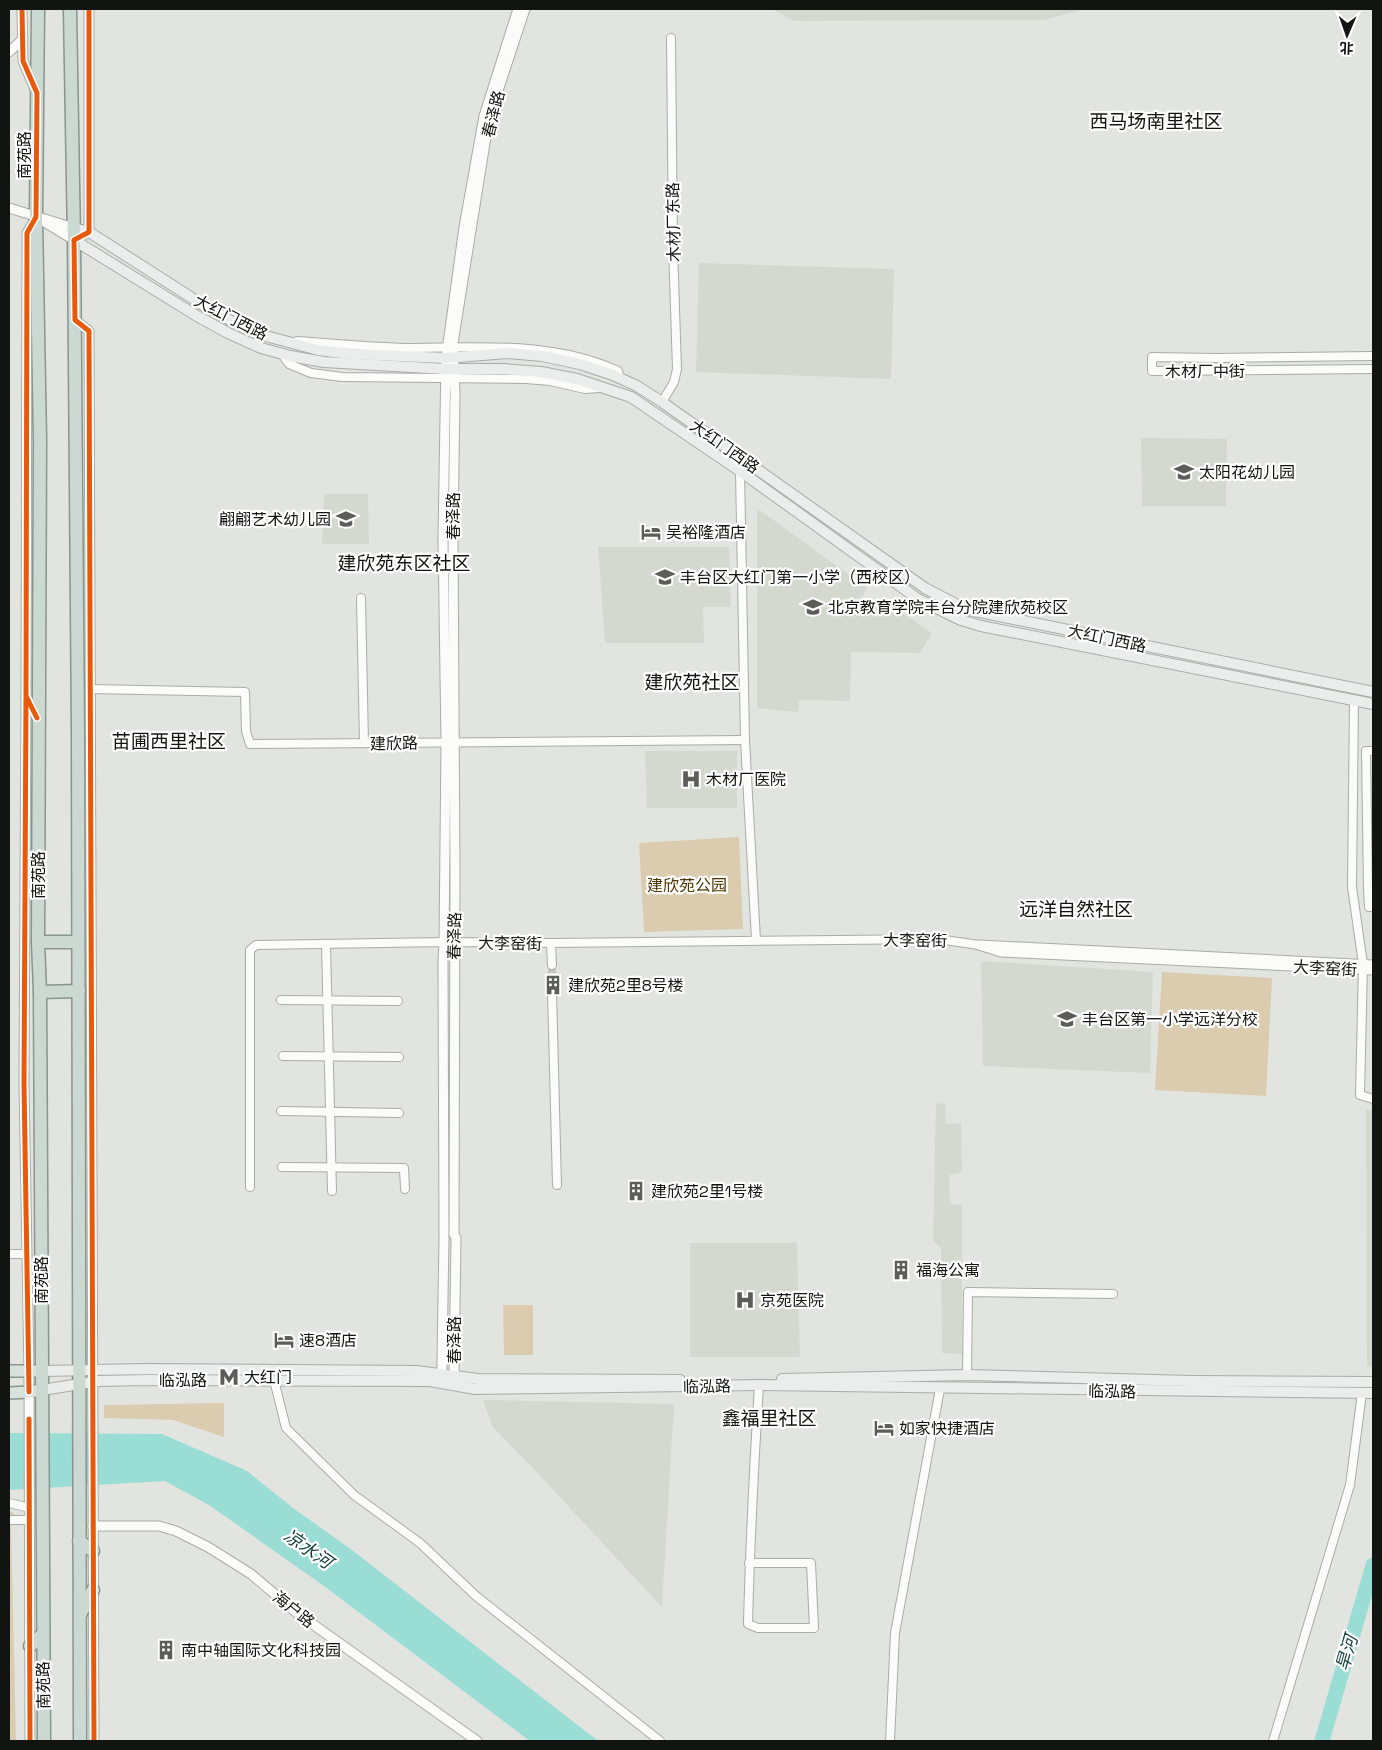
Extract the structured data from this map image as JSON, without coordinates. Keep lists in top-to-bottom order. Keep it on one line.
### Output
{"streets":{"highway":["南苑路"],"main road":["大红门西路","临泓路"],"street":["春泽路","木材厂东路","木材厂中街","建欣路","大李窑街","海户路"]},"crossings":[["春泽路","大红门西路"],["春泽路","建欣路"],["春泽路","大李窑街"],["春泽路","临泓路"],["南苑路","临泓路"],["木材厂东路","大红门西路"]],"districts":["西马场南里社区","建欣苑东区社区","建欣苑社区","苗圃西里社区","远洋自然社区","鑫福里社区"],"water":["凉水河","旱河"],"parks":["建欣苑公园"],"places":{"school or university":["太阳花幼儿园","翩翩艺术幼儿园","丰台区大红门第一小学（西校区）","北京教育学院丰台分院建欣苑校区","丰台区第一小学远洋分校"],"hotel":["吴裕隆酒店","速8酒店","如家快捷酒店"],"hospital":["木材厂医院","京苑医院"],"building":["建欣苑2里8号楼","建欣苑2里1号楼","福海公寓","南中轴国际文化科技园"],"metro station":["大红门"]},"north":"bottom"}
